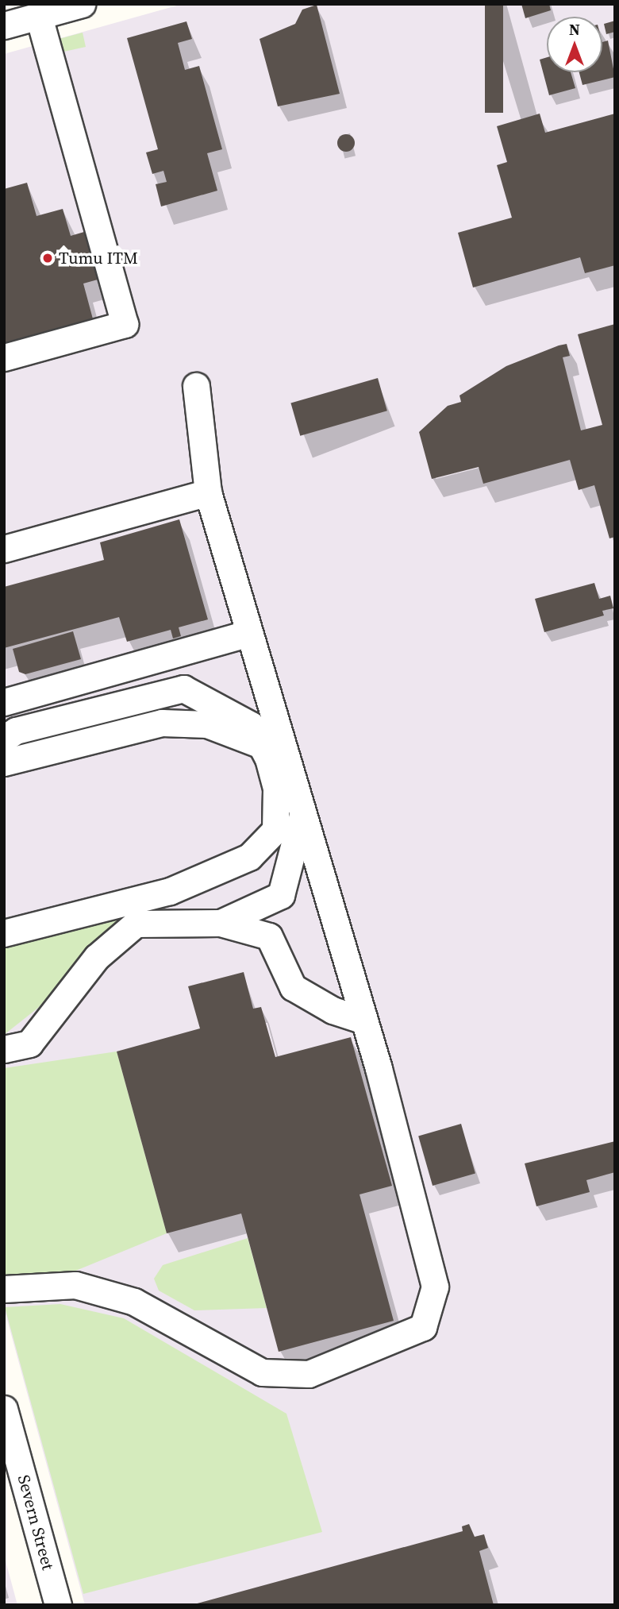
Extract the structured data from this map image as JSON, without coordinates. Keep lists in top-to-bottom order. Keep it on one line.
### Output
{"streets":{"street":["Severn Street"]},"places":["Tumu ITM"],"north":"top"}
